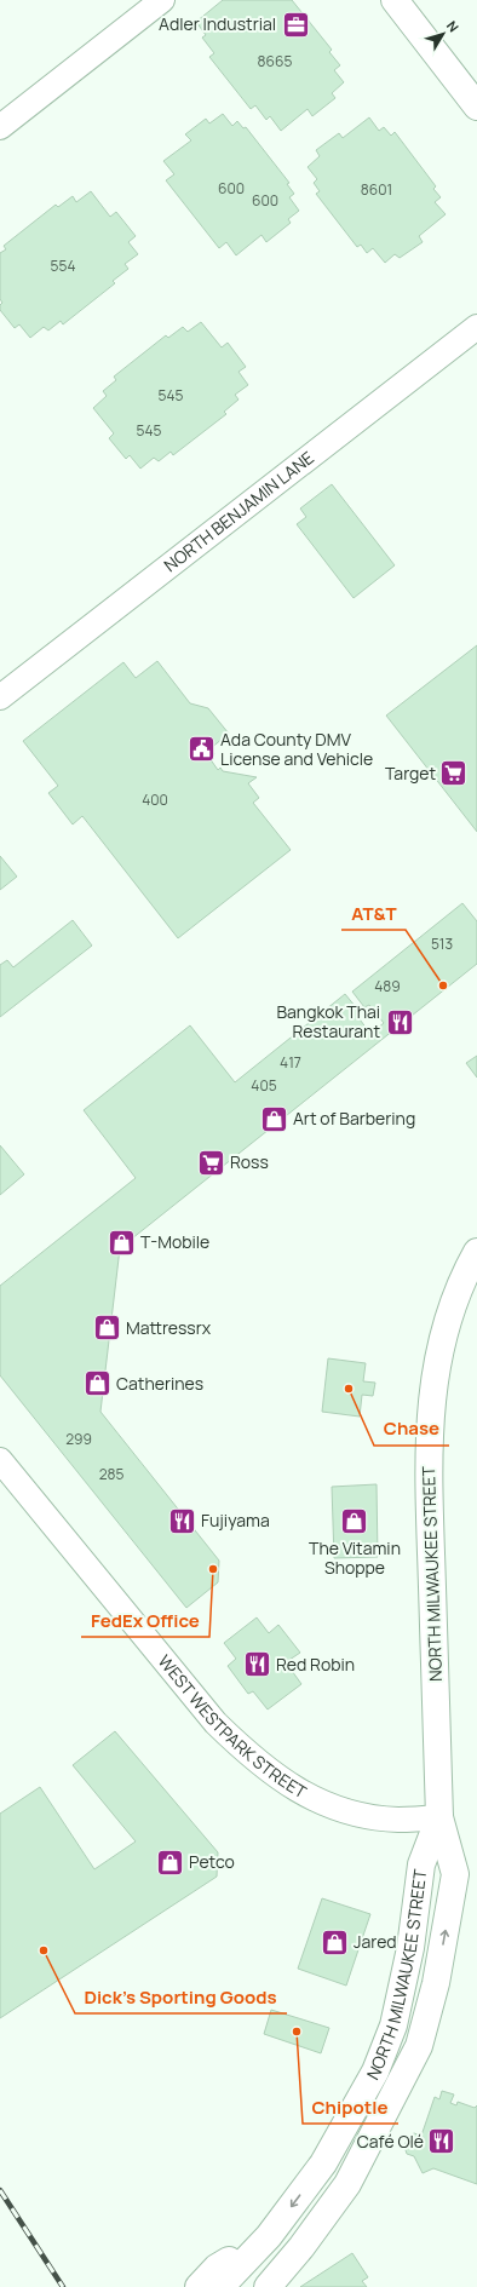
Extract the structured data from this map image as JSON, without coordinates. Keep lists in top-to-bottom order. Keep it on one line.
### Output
{"streets":{"main road":["NORTH MILWAUKEE STREET"],"street":["NORTH BENJAMIN LANE","WEST WESTPARK STREET"]},"crossings":[["NORTH MILWAUKEE STREET","WEST WESTPARK STREET"]],"places":{"office":["Adler Industrial"],"public building":["Ada County DMV License and Vehicle"],"supermarket":["Target","Ross"],"other":["AT&T","Chase","FedEx Office","Dick's Sporting Goods","Chipotle"],"restaurant":["Bangkok Thai Restaurant","Fujiyama","Red Robin","Café Olé"],"shop":["Art of Barbering","T-Mobile","Mattressrx","Catherines","The Vitamin Shoppe","Petco","Jared"]},"house_numbers":["8665","600","8601","600","554","545","545","400","513","489","417","405","299","285"],"north":"top right"}
